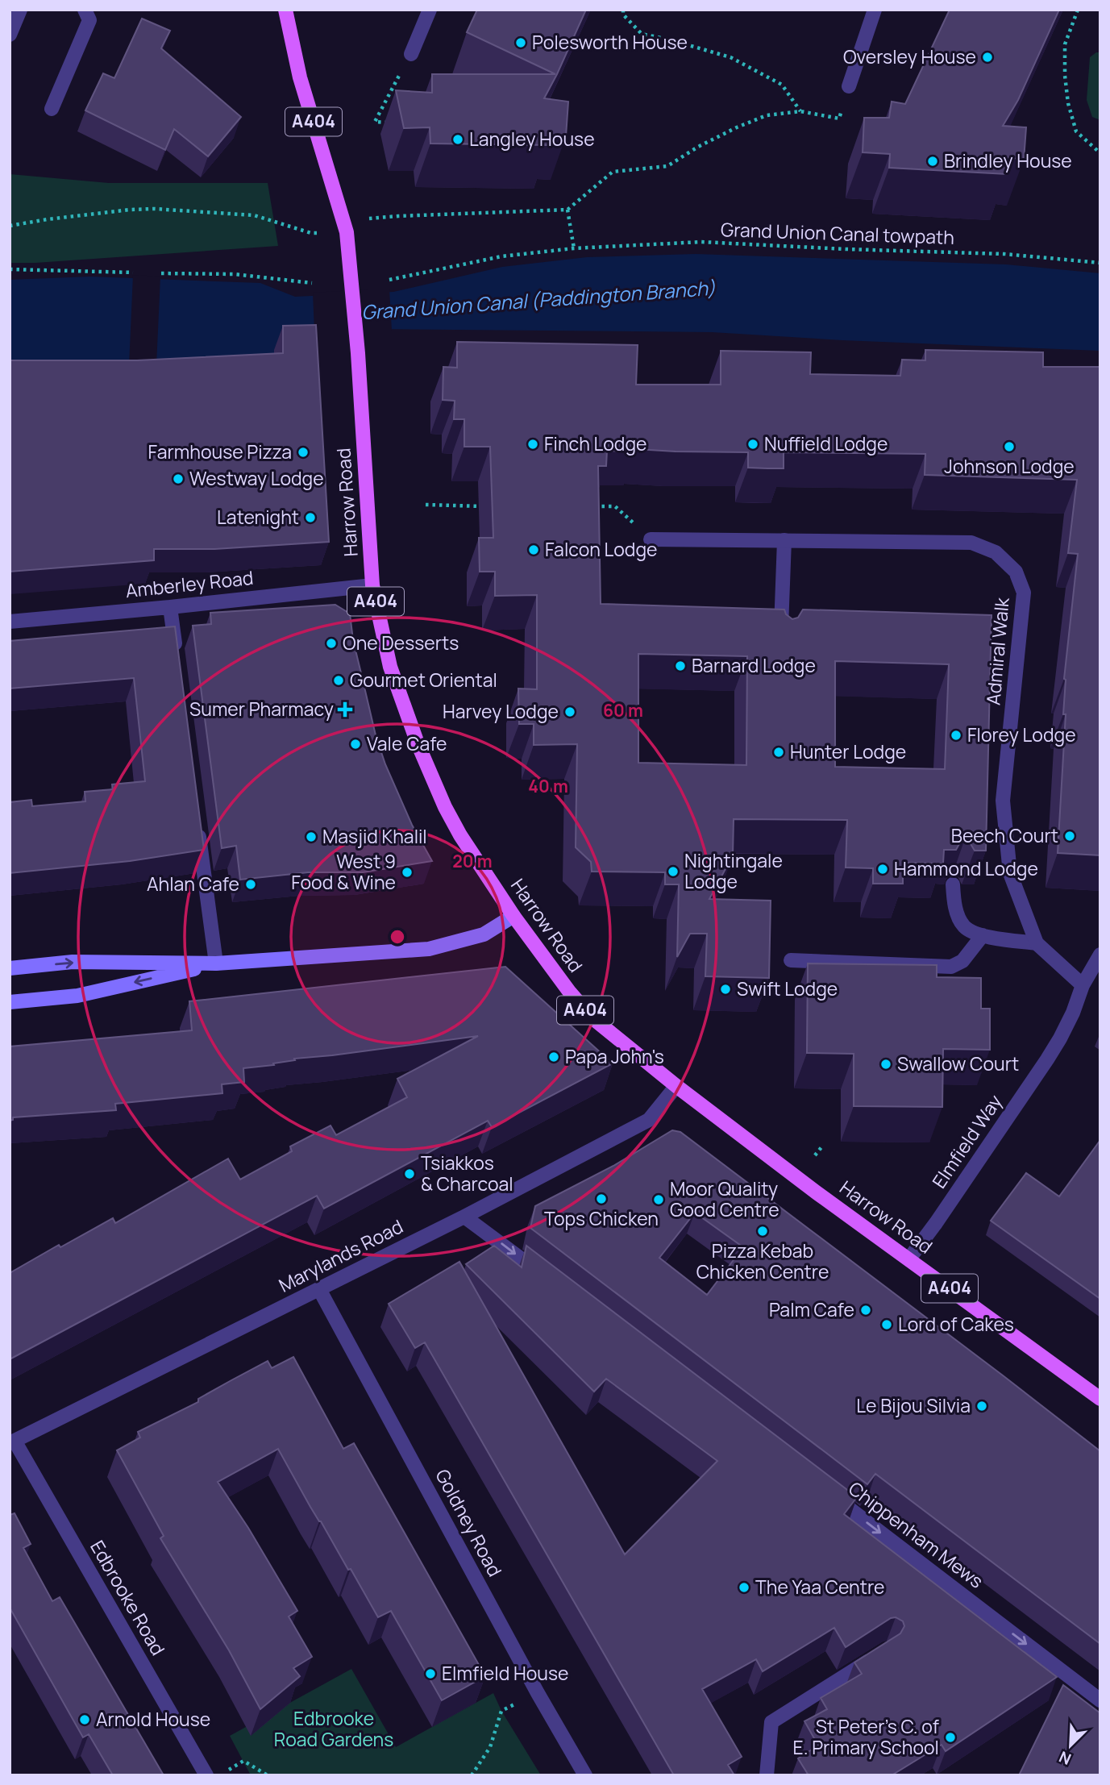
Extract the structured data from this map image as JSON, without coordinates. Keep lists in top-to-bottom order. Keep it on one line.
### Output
{"streets":{"main road":["A404","Harrow Road"],"street":["Amberley Road","Admiral Walk","Elmfield Way","Marylands Road","Goldney Road","Chippenham Mews","Edbrooke Road"],"path":["Grand Union Canal towpath"]},"crossings":[["Harrow Road","Amberley Road"],["Harrow Road","Elmfield Way"],["Harrow Road","Marylands Road"],["Admiral Walk","Elmfield Way"],["Marylands Road","Goldney Road"],["Marylands Road","Edbrooke Road"]],"one_way":["Chippenham Mews"],"water":["Grand Union Canal (Paddington Branch)"],"parks":["Edbrooke Road Gardens"],"places":{"other":["Polesworth House","Oversley House","Langley House","Brindley House","Finch Lodge","Nuffield Lodge","Johnson Lodge","Farmhouse Pizza","Westway Lodge","Latenight","Falcon Lodge","One Desserts","Barnard Lodge","Gourmet Oriental","Harvey Lodge","Florey Lodge","Vale Cafe","Hunter Lodge","Beech Court","Masjid Khalil","Hammond Lodge","Nightingale Lodge","West 9 Food & Wine","Ahlan Cafe","Swift Lodge","Papa John's","Swallow Court","Tsiakkos & Charcoal","Tops Chicken","Moor Quality Good Centre","Pizza Kebab Chicken Centre","Palm Cafe","Lord of Cakes","Le Bijou Silvia","The Yaa Centre","Elmfield House","Arnold House","St Peter's C. of E. Primary School"],"health":["Sumer Pharmacy"]},"north":"bottom left","rings":["60 m","40 m","20 m"]}
